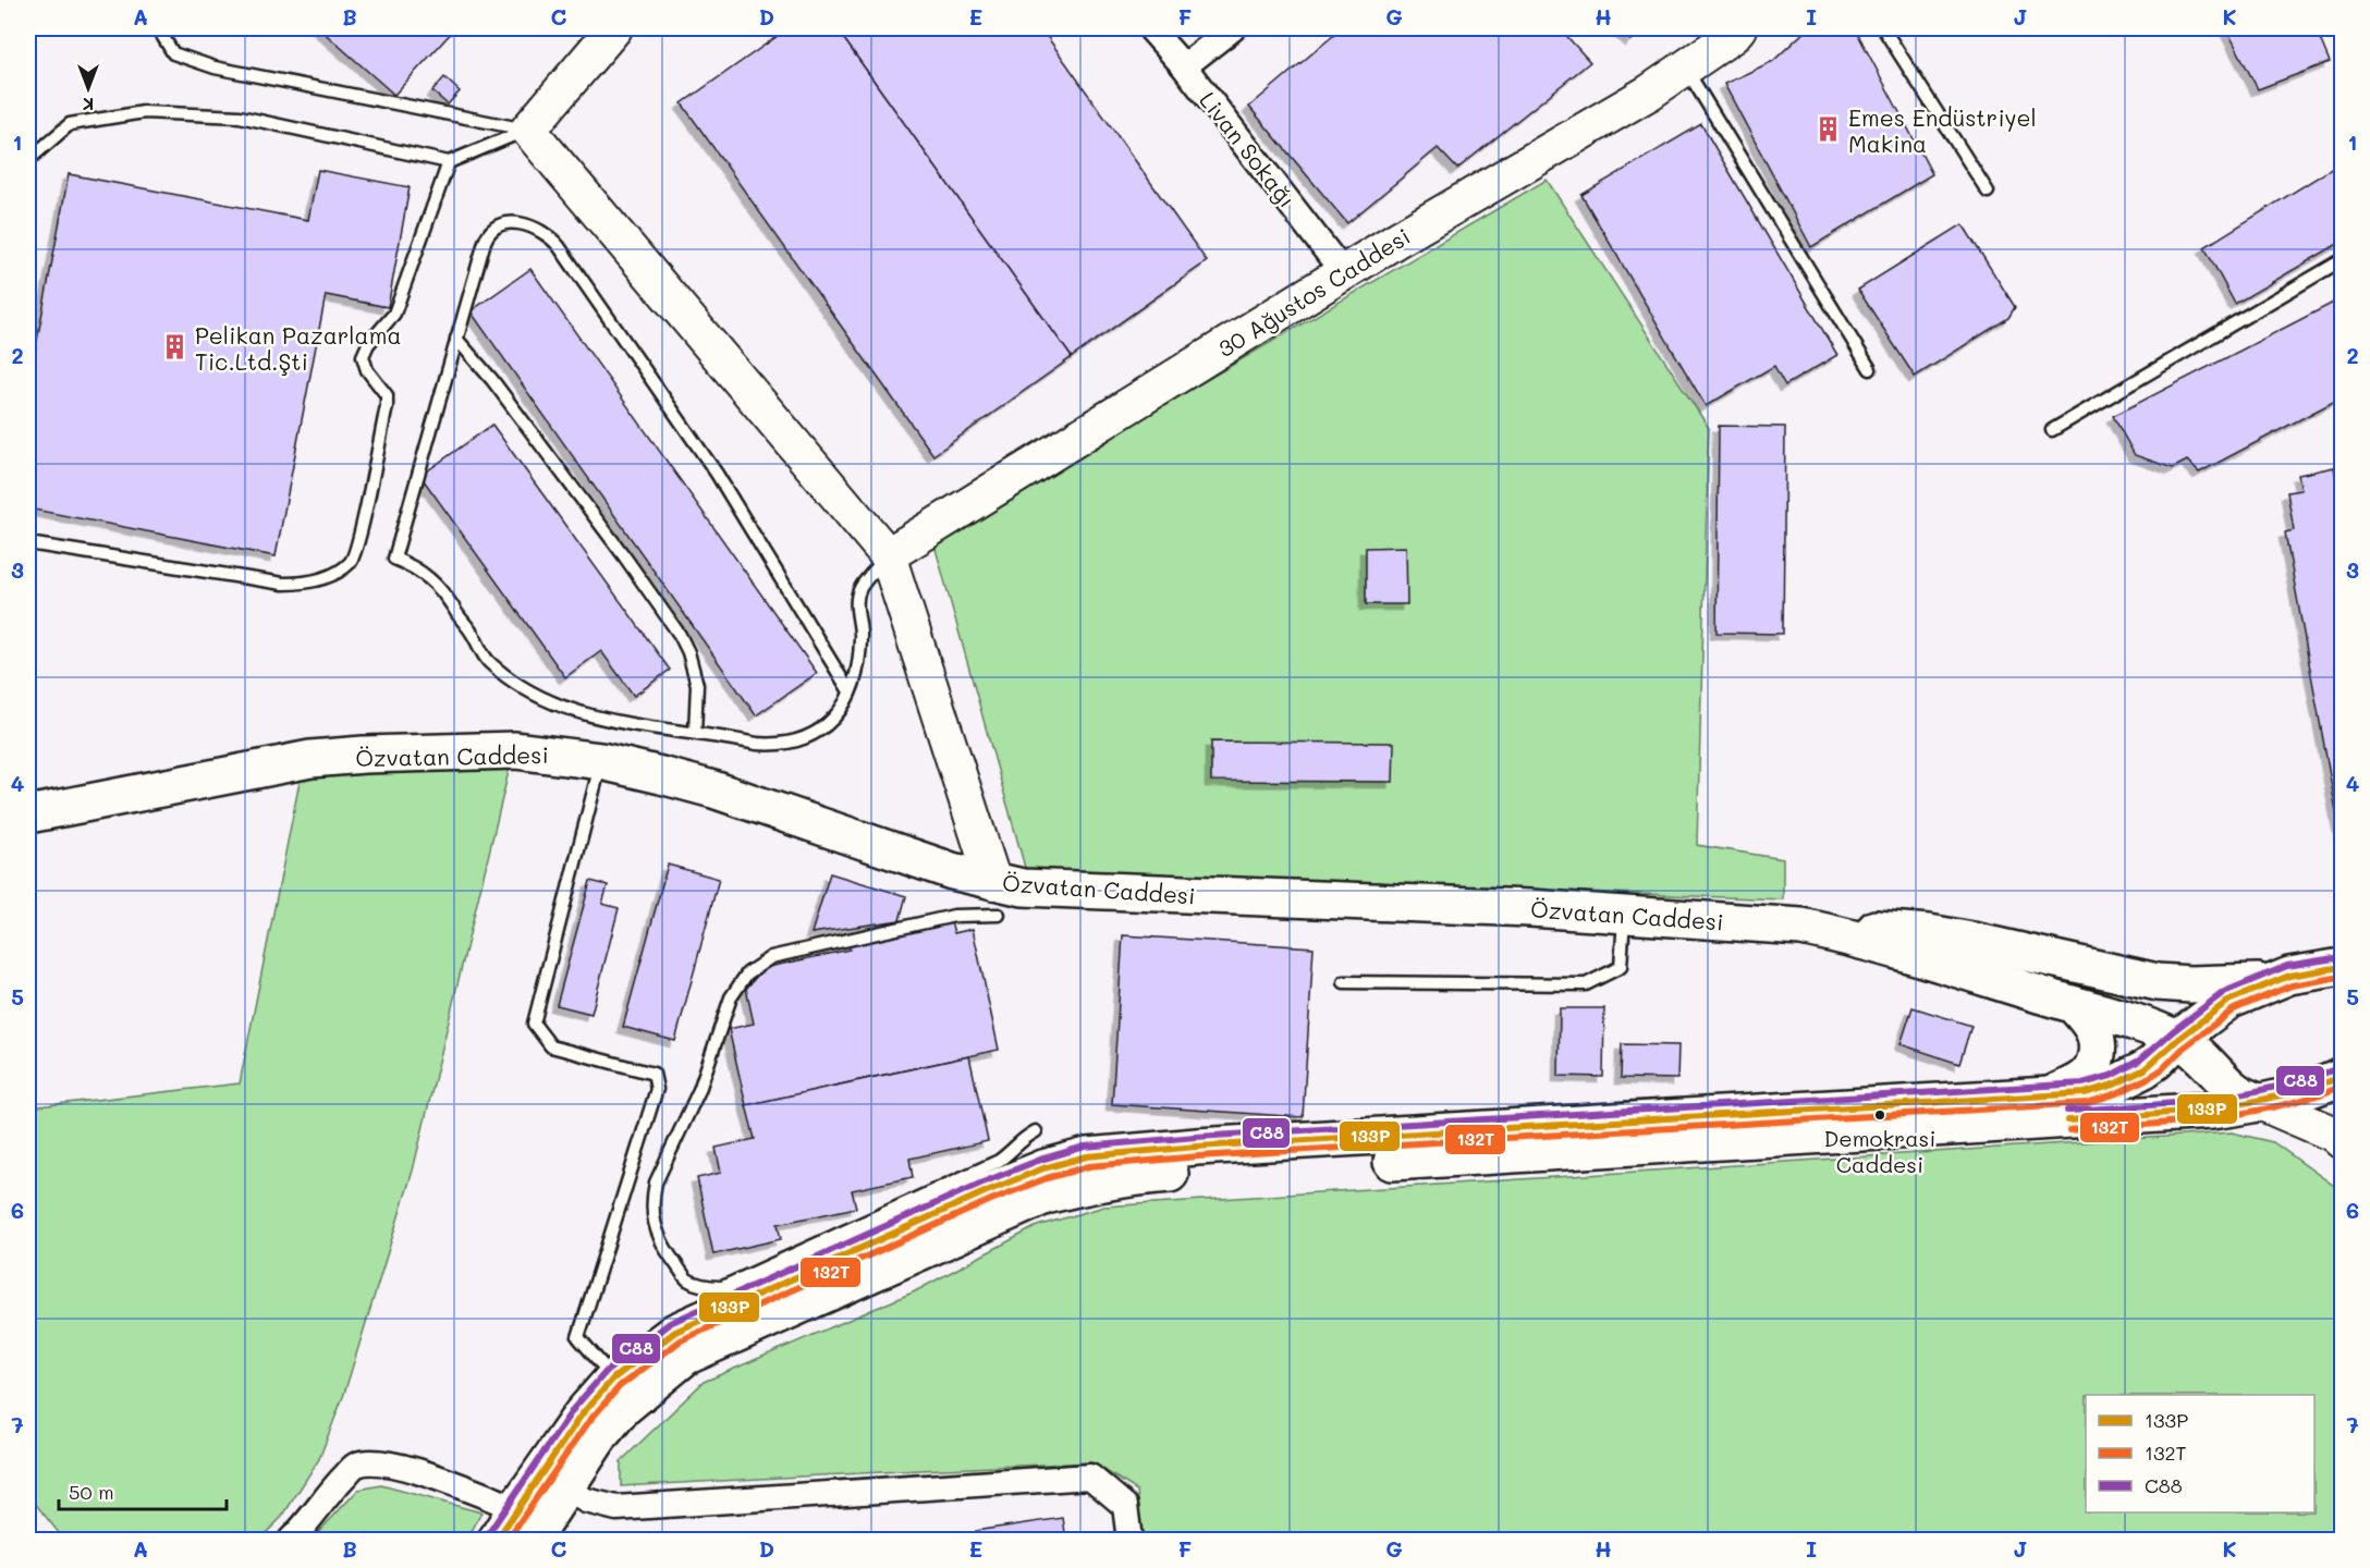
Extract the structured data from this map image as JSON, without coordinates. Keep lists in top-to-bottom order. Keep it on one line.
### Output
{"streets":{"main road":["Özvatan Caddesi"],"street":["Livan Sokağı","30 Ağustos Caddesi"]},"crossings":[["Livan Sokağı","30 Ağustos Caddesi"]],"places":{"building":["Emes Endüstriyel Makina","Pelikan Pazarlama Tic.Ltd.Şti"],"other":["Demokrasi Caddesi"]},"lines":["transit line C88","transit line 133P","transit line 132T"],"legend":["133P","132T","C88"],"scale_bar":"50 m","north":"bottom","grid":{"columns":["A","B","C","D","E","F","G","H","I","J","K"],"rows":["1","2","3","4","5","6","7"]}}
